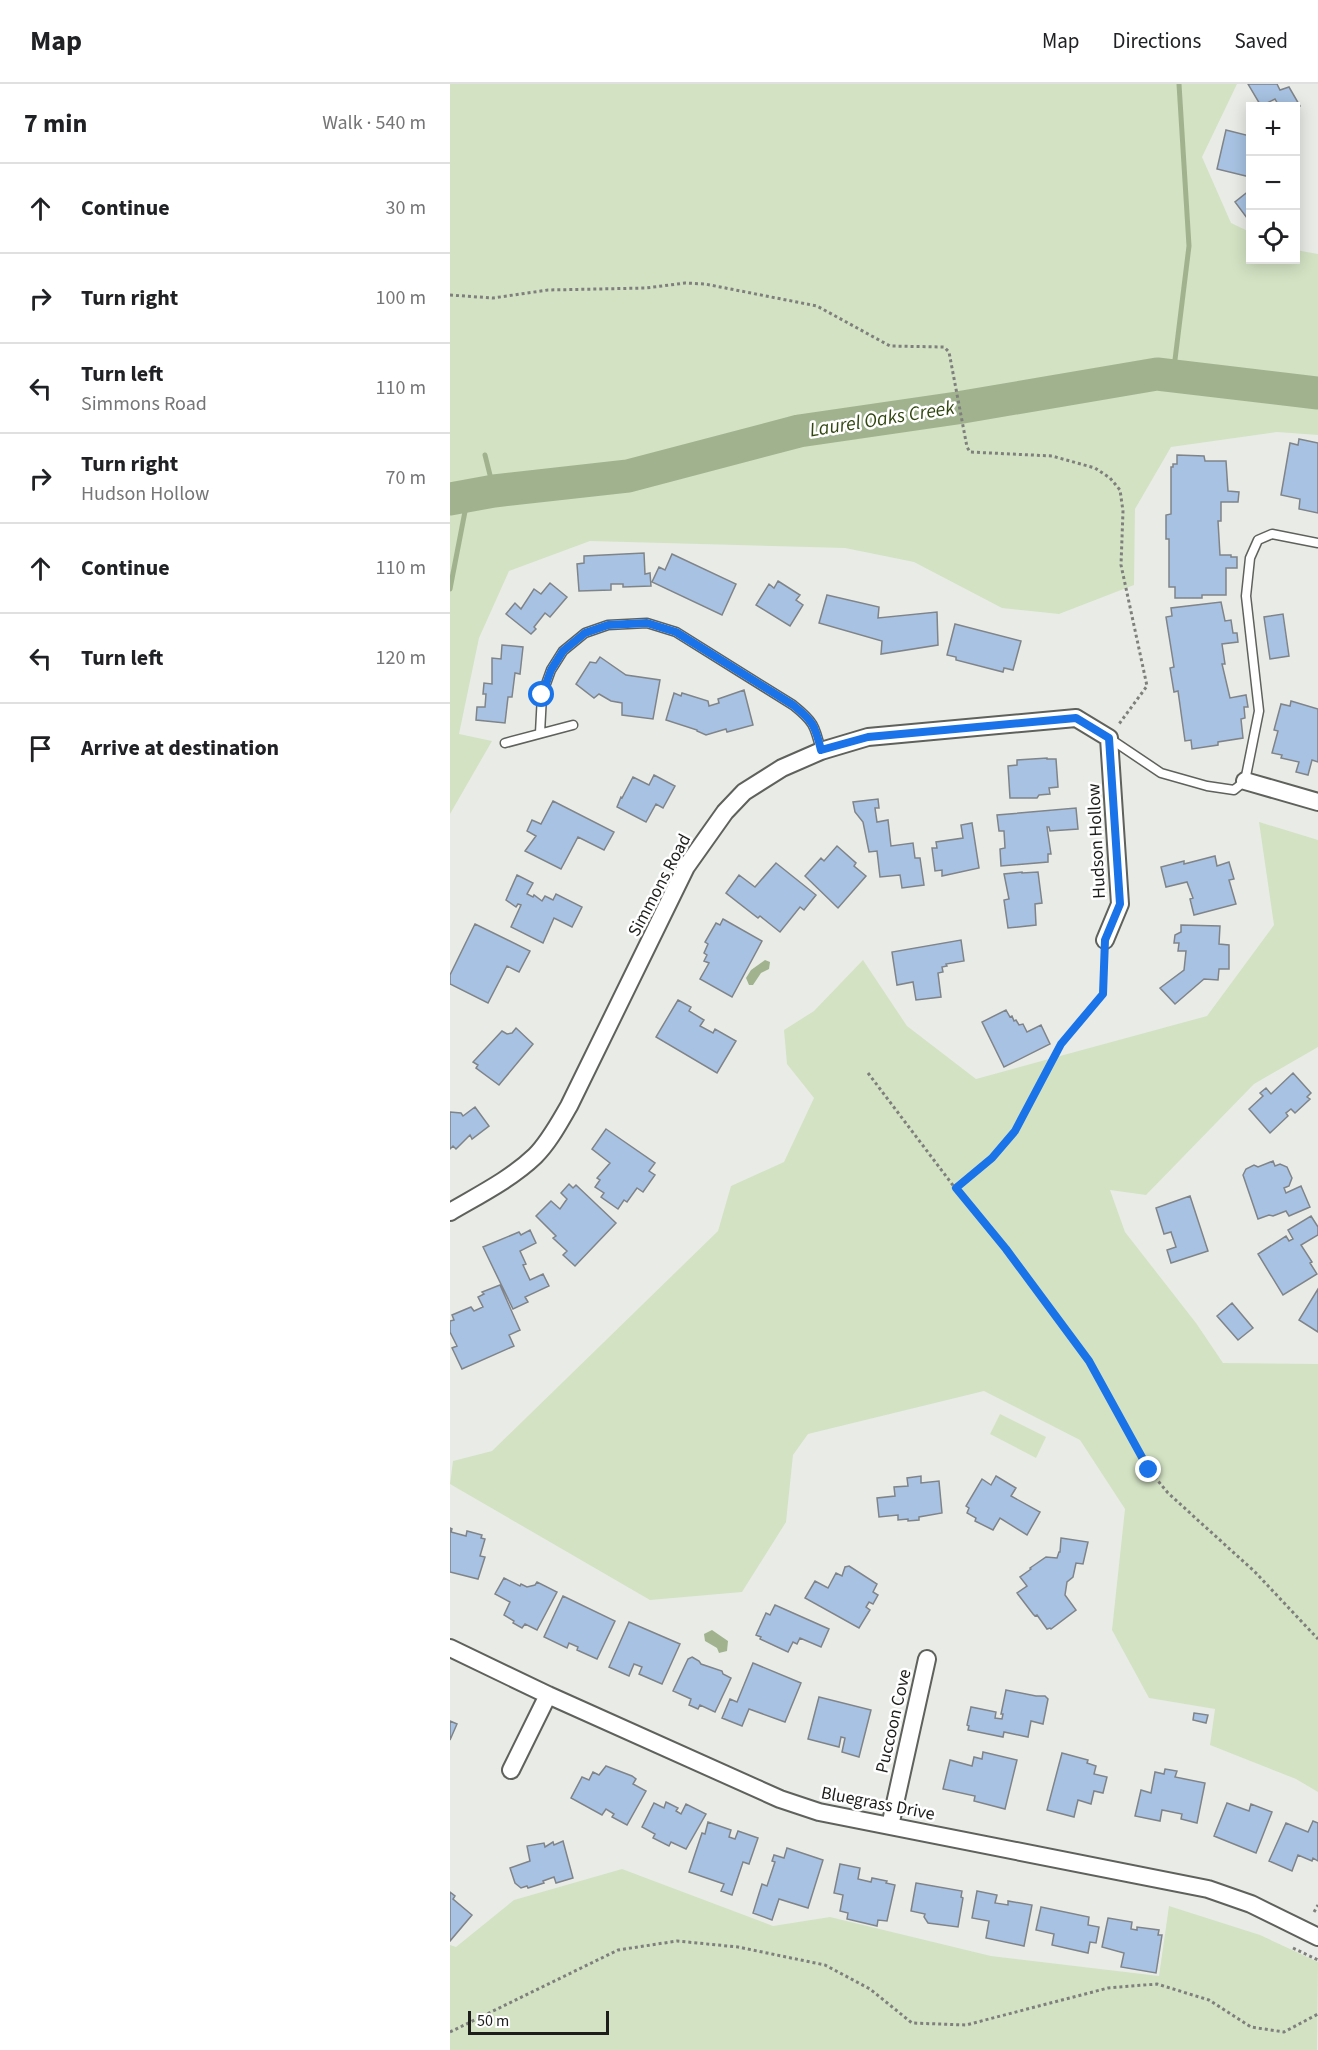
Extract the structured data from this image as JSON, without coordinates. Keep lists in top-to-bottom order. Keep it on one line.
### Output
{"streets":{"street":["Hudson Hollow","Simmons Road","Puccoon Cove","Bluegrass Drive"]},"crossings":[["Hudson Hollow","Simmons Road"],["Puccoon Cove","Bluegrass Drive"]],"water":["Laurel Oaks Creek"],"scale_bar":"50 m","page":{"header":"Map","nav":["Map","Directions","Saved"],"heading":["7 min","Walk · 540 m"],"map_buttons":["+","−"],"list":[["Continue","30 m"],["Turn right","100 m"],["Turn left","Simmons Road","110 m"],["Turn right","Hudson Hollow","70 m"],["Continue","110 m"],["Turn left","120 m"],"Arrive at destination"],"scale":"50 m"}}
